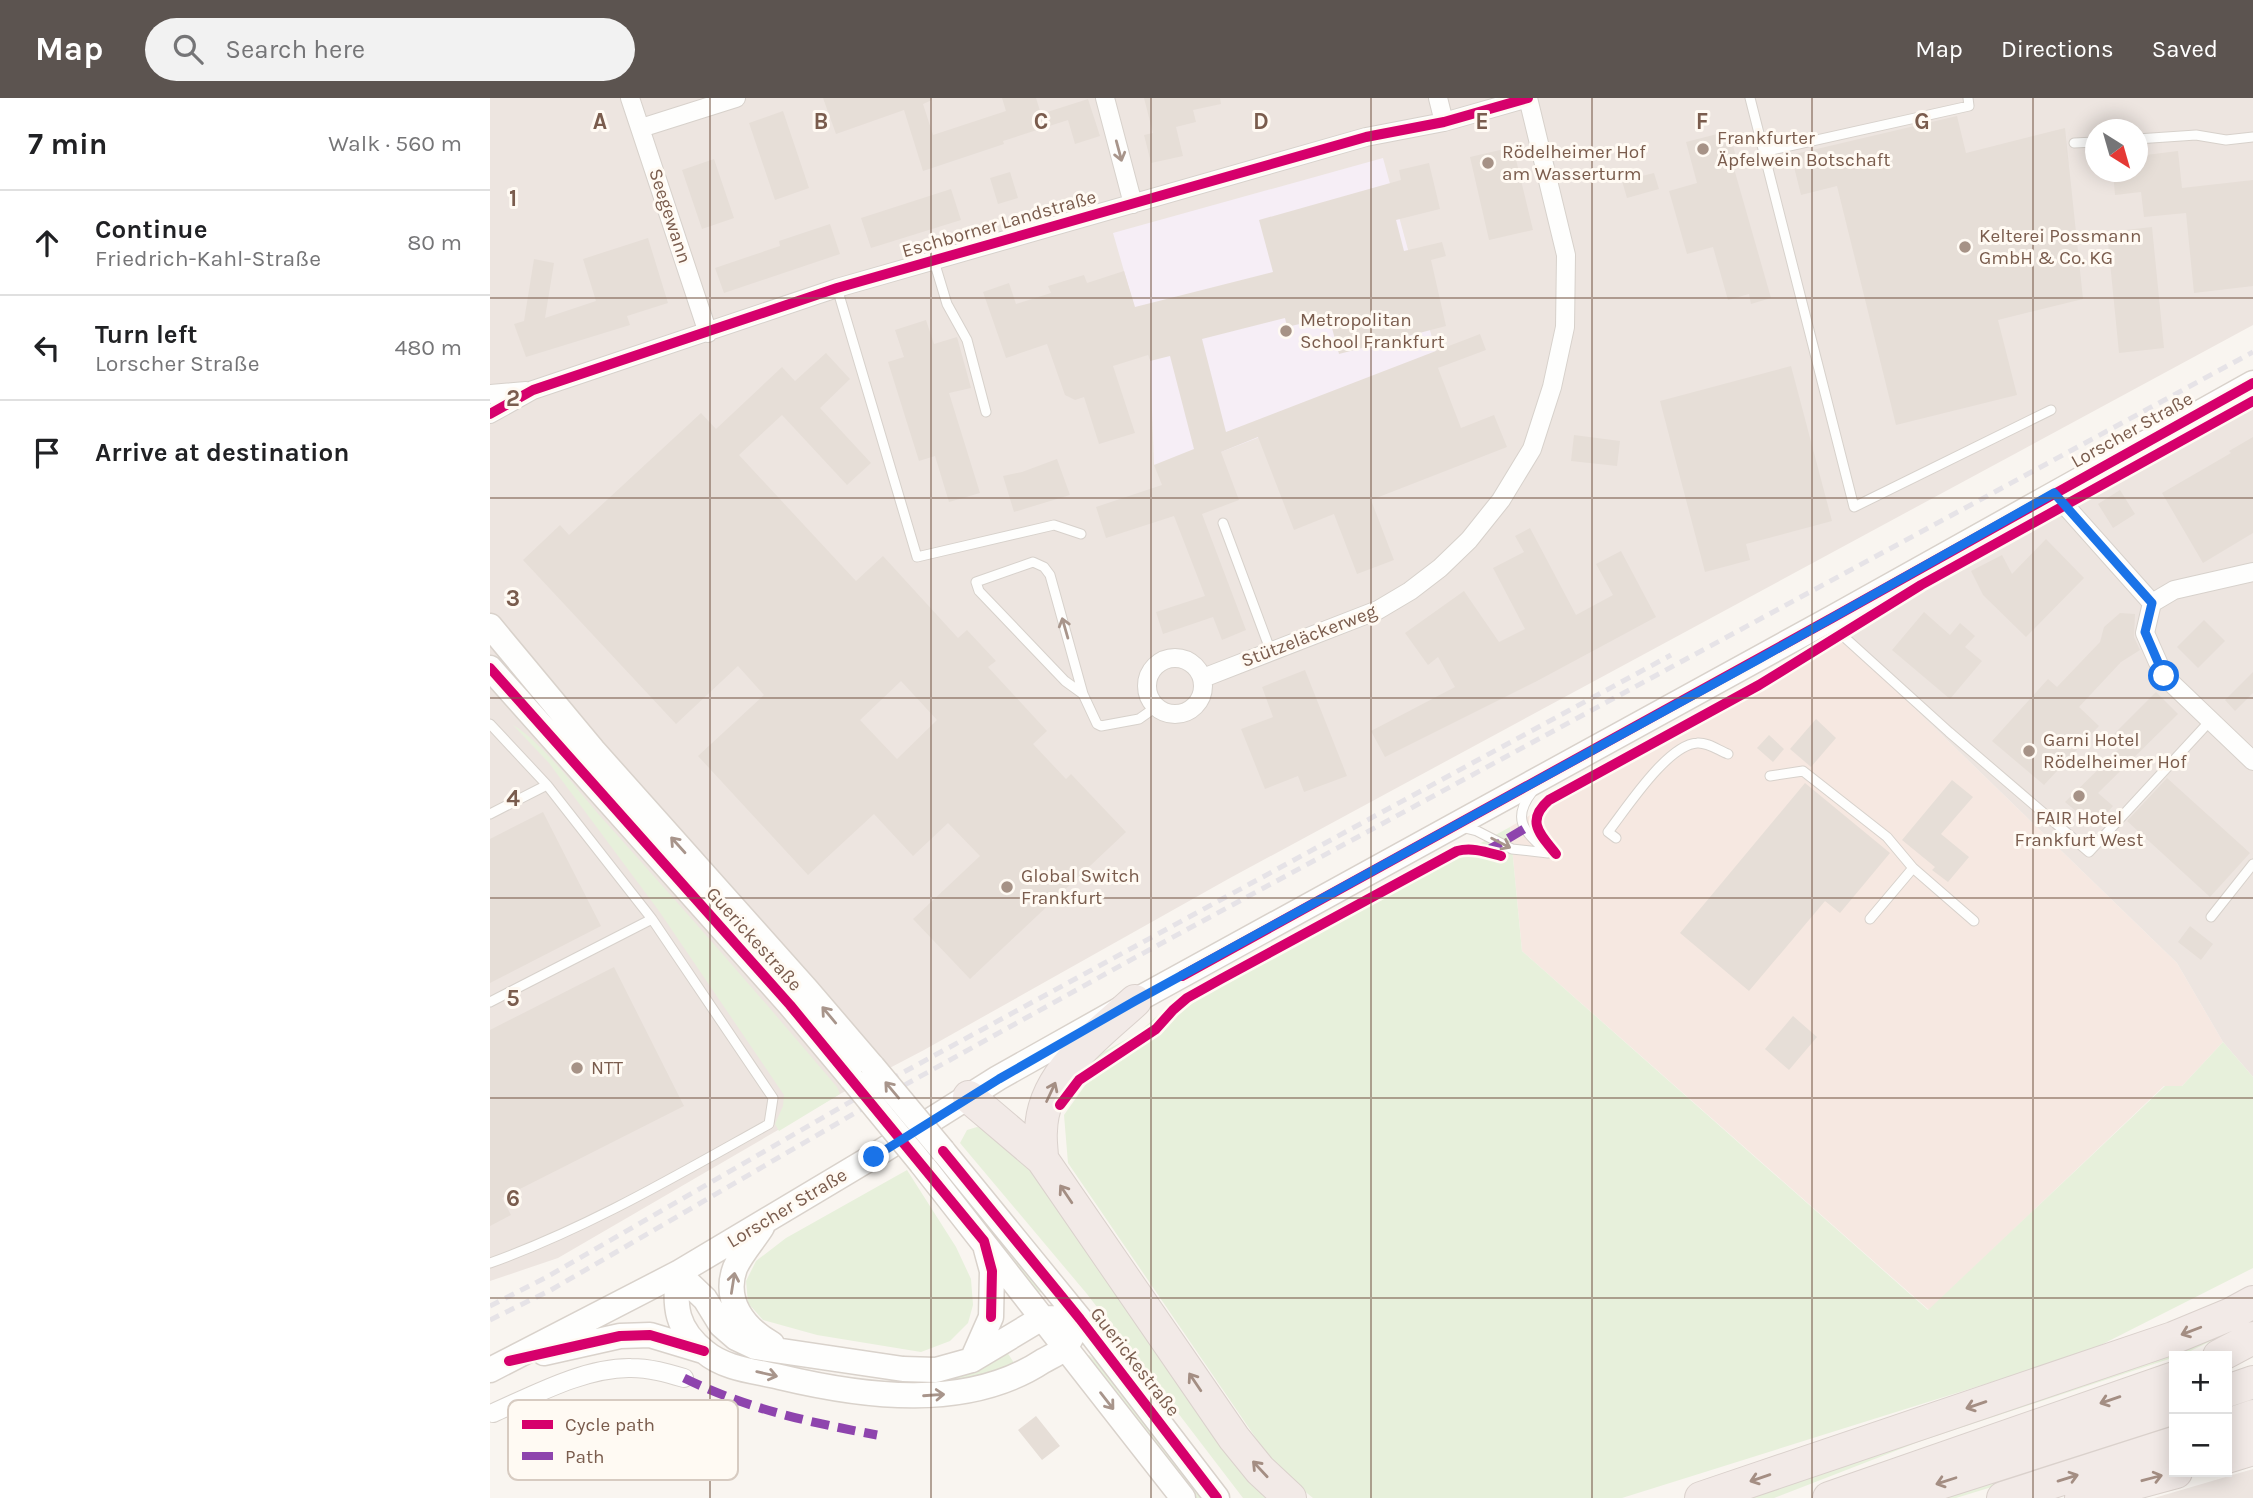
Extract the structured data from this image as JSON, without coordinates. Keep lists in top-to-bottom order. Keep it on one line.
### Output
{"streets":{"main road":["Lorscher Straße","Guerickestraße"],"street":["Seegewann","Eschborner Landstraße","Stützeläckerweg"]},"crossings":[["Seegewann","Eschborner Landstraße"],["Eschborner Landstraße","Stützeläckerweg"]],"places":["Frankfurter Äpfelwein Botschaft","Rödelheimer Hof am Wasserturm","Kelterei Possmann GmbH & Co. KG","Metropolitan School Frankfurt","Garni Hotel Rödelheimer Hof","FAIR Hotel Frankfurt West","Global Switch Frankfurt","NTT"],"legend":["Cycle path","Path"],"north":"bottom right","page":{"header":"Map","search":"Search here","nav":["Map","Directions","Saved"],"heading":["7 min","Walk · 560 m"],"list":[["Continue","Friedrich-Kahl-Straße","80 m"],["Turn left","Lorscher Straße","480 m"],"Arrive at destination"],"map_buttons":["+","−"]},"grid":{"columns":["A","B","C","D","E","F","G"],"rows":["1","2","3","4","5","6"]}}
